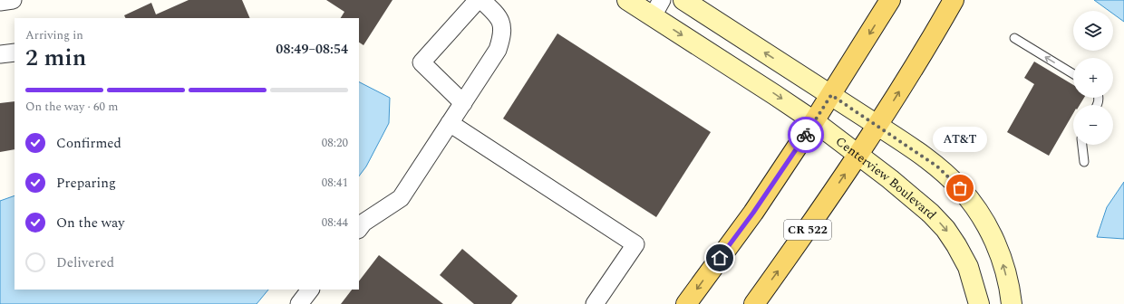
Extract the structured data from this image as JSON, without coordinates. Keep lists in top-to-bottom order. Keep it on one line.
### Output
{"streets":{"main road":["CR 522"],"street":["Centerview Boulevard"]},"crossings":[["Centerview Boulevard","CR 522"]],"places":["AT&T"],"page":{"map_buttons":["+","−"],"heading":["2 min","Arriving in","08:49–08:54"],"bar":"On the way · 60 m","list":[["Confirmed","08:20"],["Preparing","08:41"],["On the way","08:44"],"Delivered"],"bubble":"AT&T"}}
